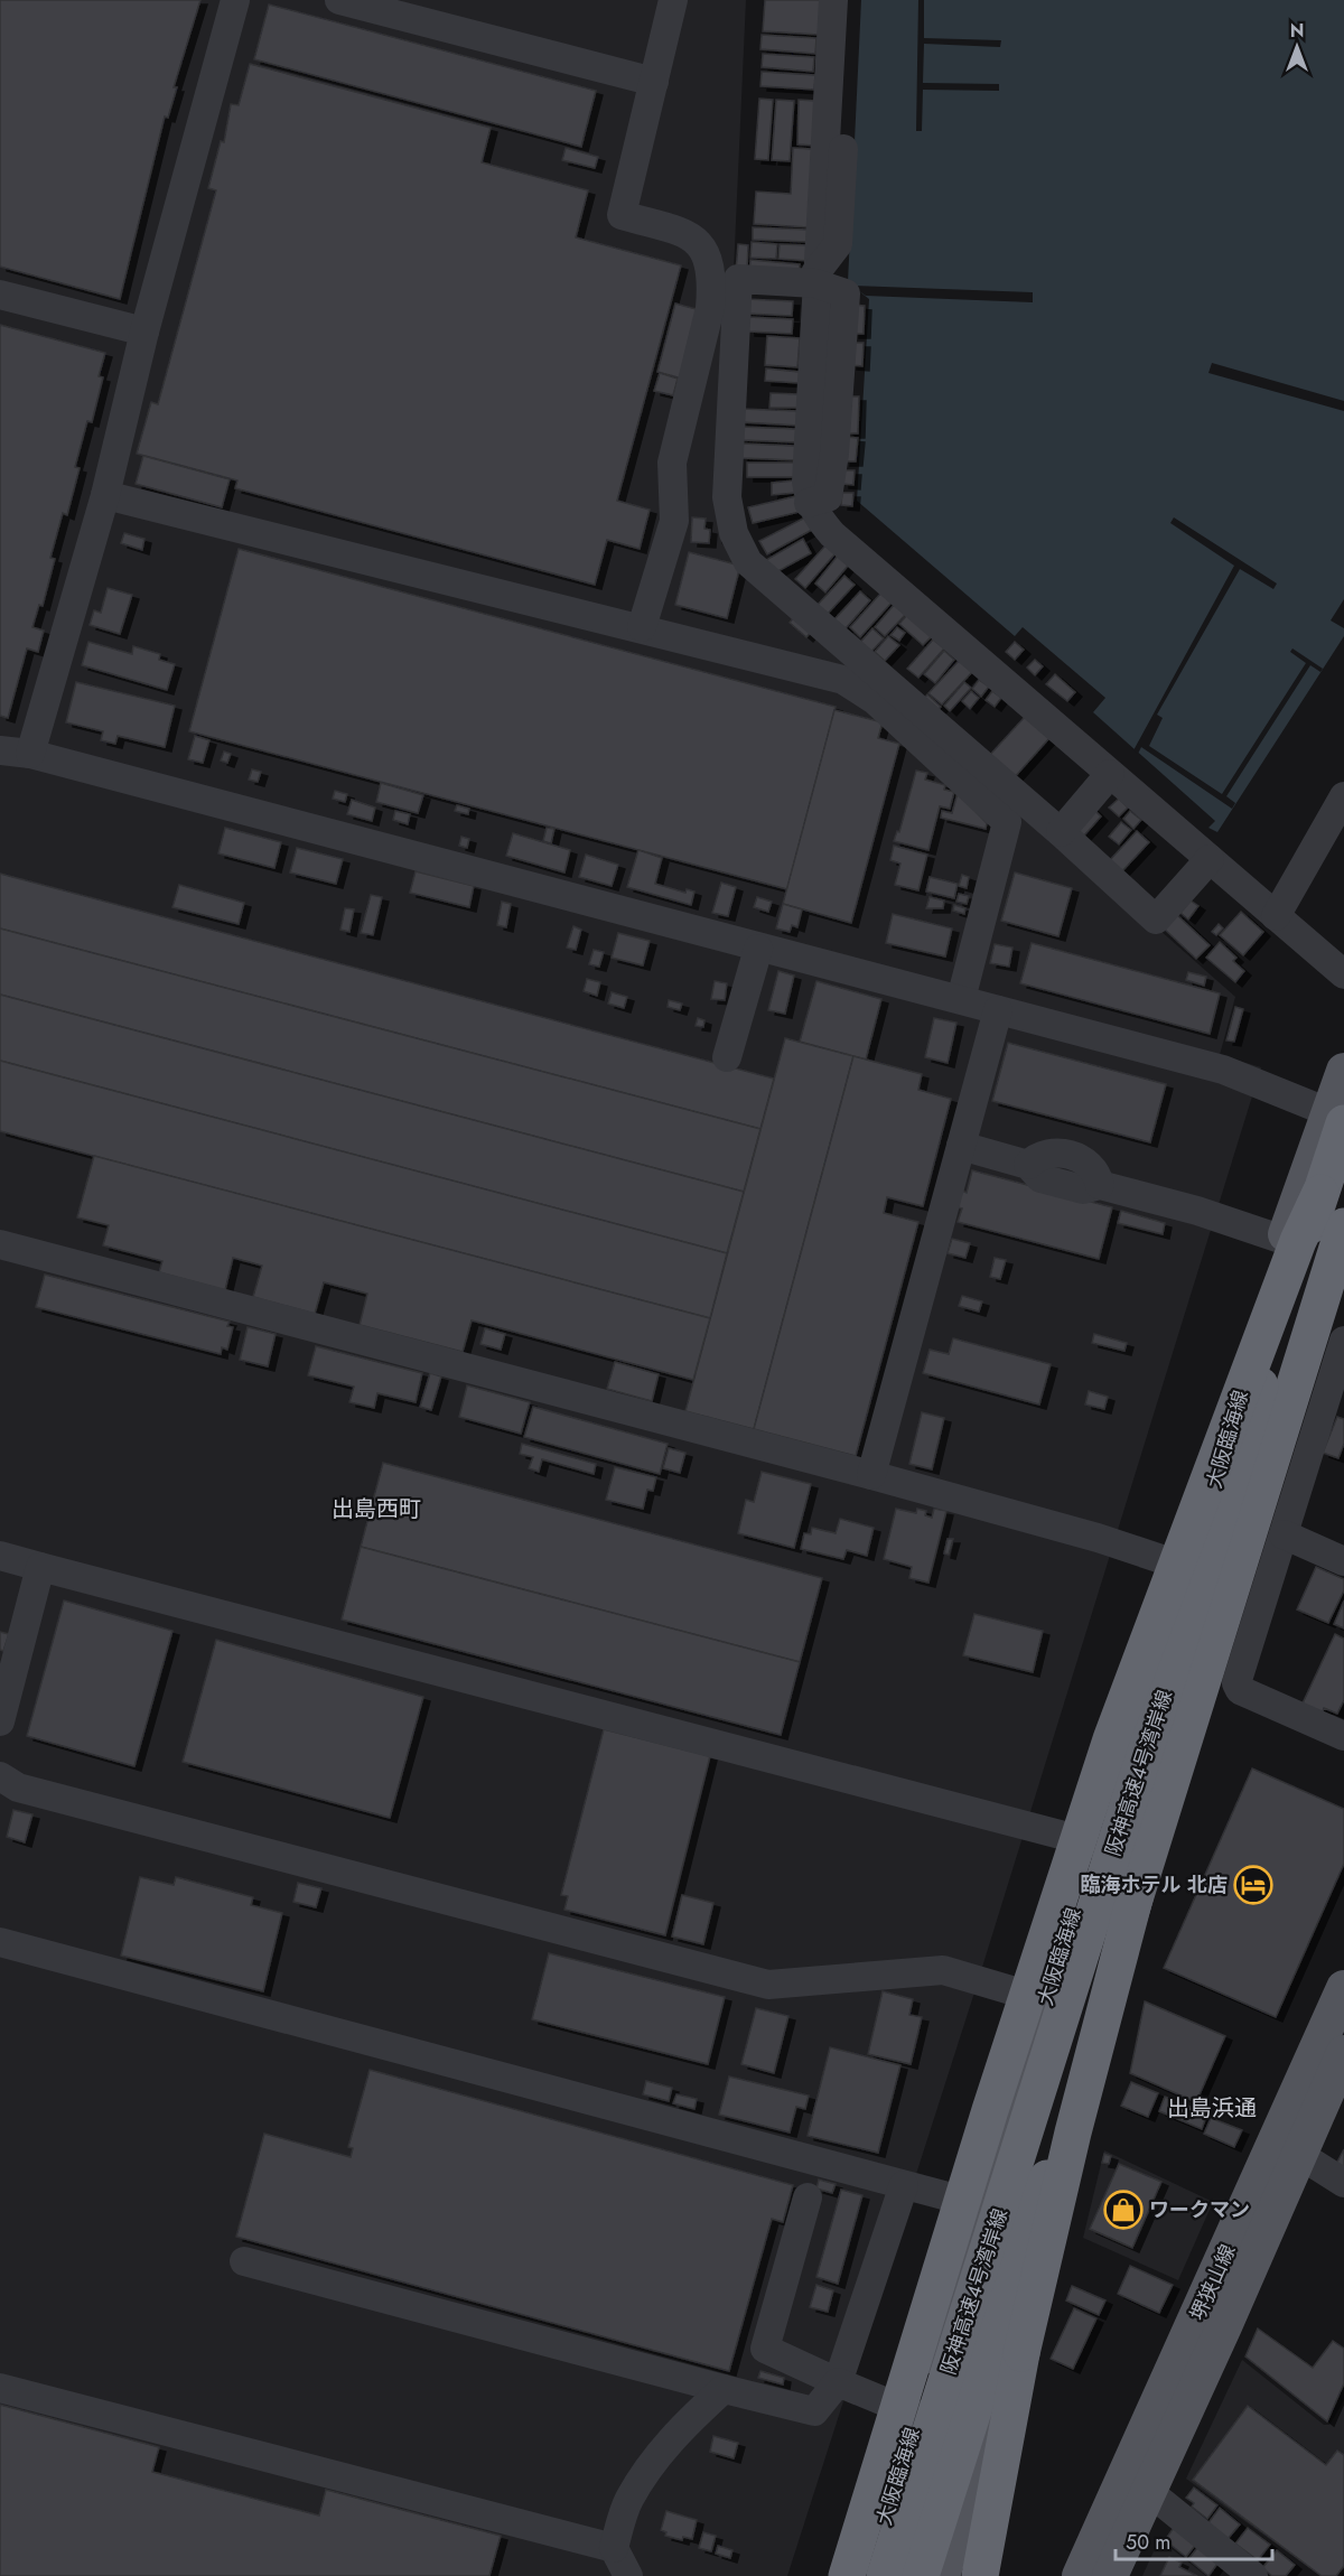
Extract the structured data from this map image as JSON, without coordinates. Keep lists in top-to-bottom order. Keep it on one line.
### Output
{"streets":{"highway":["阪神高速4号湾岸線"],"main road":["大阪臨海線","堺狭山線"]},"crossings":[["大阪臨海線","阪神高速4号湾岸線"]],"districts":["出島西町","出島浜通"],"places":{"hotel":["臨海ホテル 北店"],"shop":["ワークマン"]},"scale_bar":"50 m","north":"top"}
